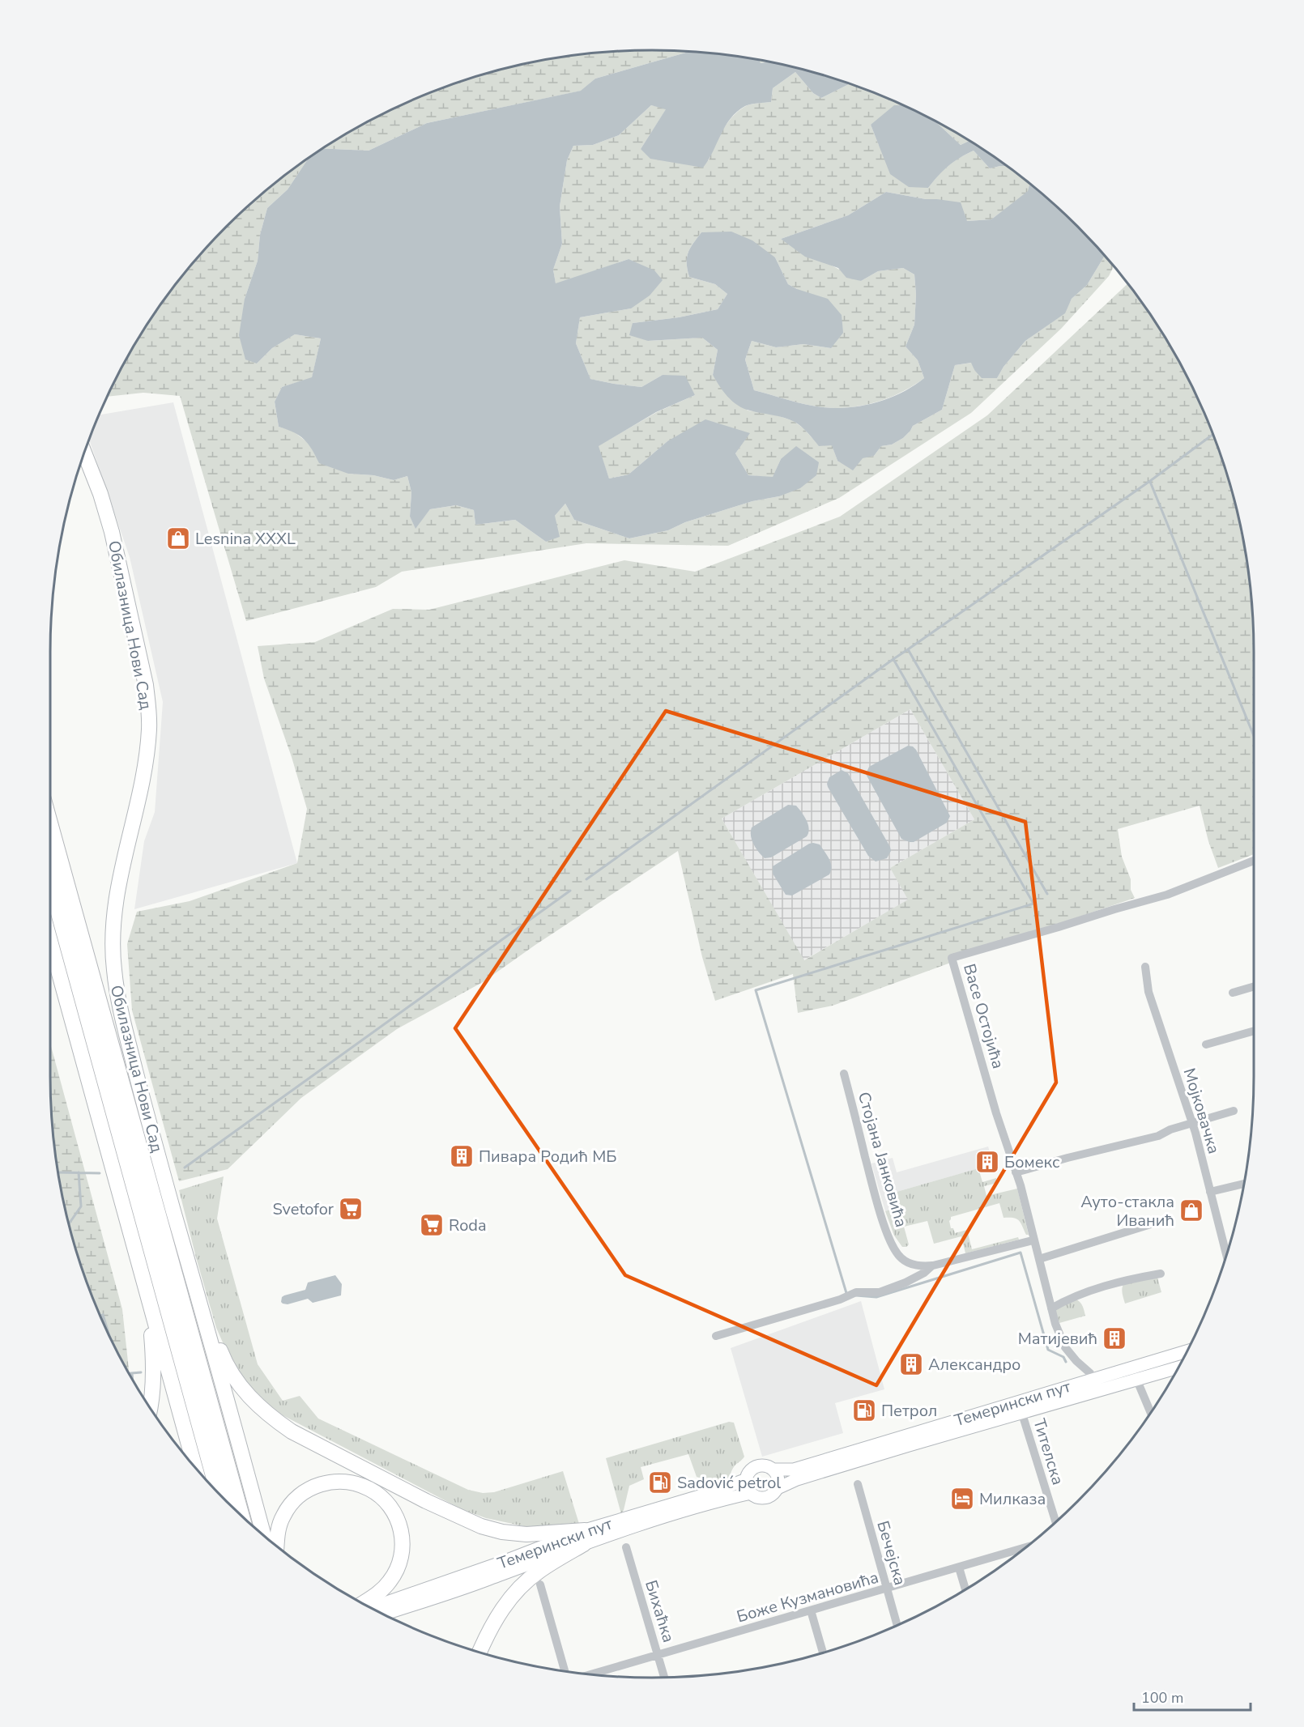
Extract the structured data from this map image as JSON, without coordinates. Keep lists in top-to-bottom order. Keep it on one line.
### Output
{"streets":{"main road":["Обилазница Нови Сад","Темерински пут"],"street":["Васе Остојића","Мојковачка","Стојана Јанковића","Тителска","Бечејска","Боже Кузмановића","Бихаћка"]},"crossings":[["Васе Остојића","Стојана Јанковића"],["Васе Остојића","Темерински пут"],["Темерински пут","Тителска"],["Бечејска","Боже Кузмановића"],["Боже Кузмановића","Бихаћка"]],"places":{"shop":["Lesnina XXXL","Ауто-стакла Иванић"],"building":["Пивара Родић МБ","Бомекс","Матијевић","Александро"],"supermarket":["Svetofor","Roda"],"fuel station":["Петрол","Sadović petrol"],"hotel":["Милказа"]},"scale_bar":"100 m"}
